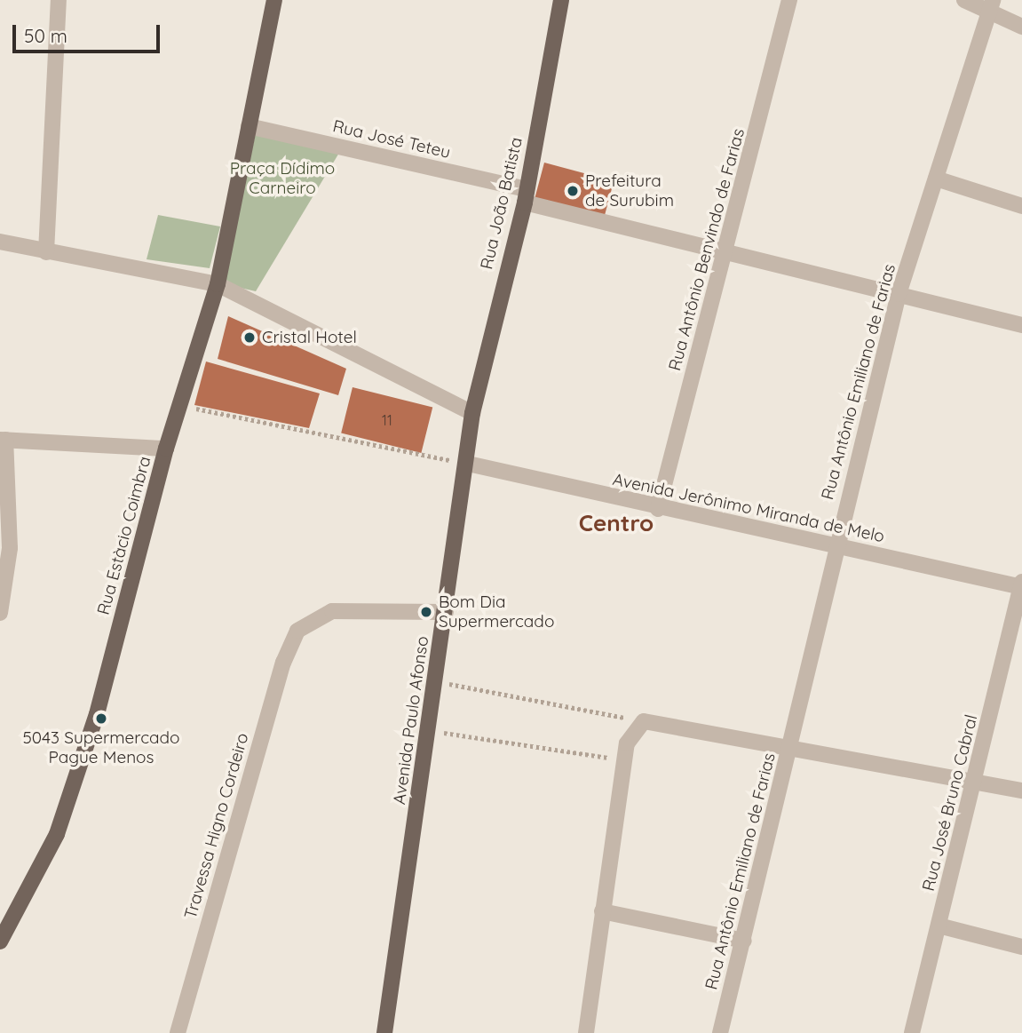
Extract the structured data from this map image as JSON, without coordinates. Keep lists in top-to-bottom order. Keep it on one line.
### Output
{"streets":{"main road":["Rua João Batista","Rua Estàcio Coimbra","Avenida Paulo Afonso"],"street":["Rua José Teteu","Rua Antônio Benvindo de Farias","Rua Antônio Emiliano de Farias","Avenida Jerônimo Miranda de Melo","Rua José Bruno Cabral","Travessa Higno Cordeiro"]},"crossings":[["Rua José Teteu","Rua João Batista"],["Rua José Teteu","Rua Antônio Benvindo de Farias"],["Rua José Teteu","Rua Antônio Emiliano de Farias"],["Rua José Teteu","Rua Estàcio Coimbra"],["Rua João Batista","Avenida Paulo Afonso"],["Rua Antônio Benvindo de Farias","Avenida Jerônimo Miranda de Melo"],["Rua Antônio Emiliano de Farias","Avenida Jerônimo Miranda de Melo"],["Avenida Jerônimo Miranda de Melo","Avenida Paulo Afonso"],["Avenida Jerônimo Miranda de Melo","Rua José Bruno Cabral"],["Avenida Paulo Afonso","Travessa Higno Cordeiro"]],"districts":["Centro"],"parks":["Praça Dídimo Carneiro"],"places":["Prefeitura de Surubim","Cristal Hotel","Bom Dia Supermercado","5043 Supermercado Pague Menos"],"house_numbers":["11"],"scale_bar":"50 m"}
